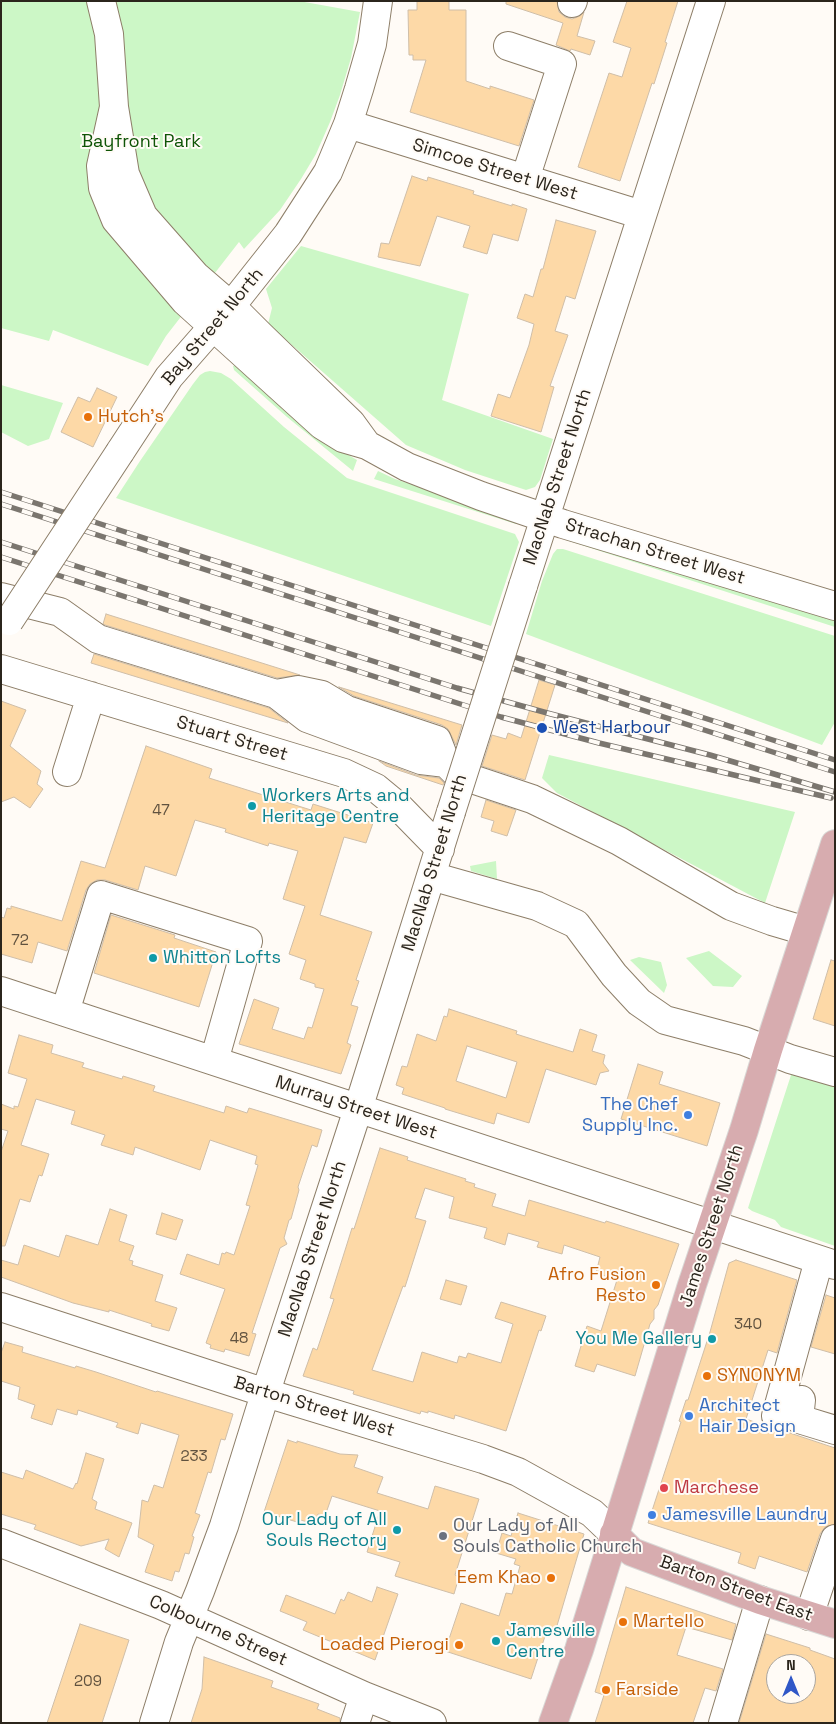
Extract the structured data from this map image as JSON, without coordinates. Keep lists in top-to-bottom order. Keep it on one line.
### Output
{"streets":{"main road":["James Street North","Barton Street East"],"street":["Simcoe Street West","Bay Street North","MacNab Street North","Strachan Street West","Stuart Street","Murray Street West","Barton Street West","Colbourne Street"]},"crossings":[["Simcoe Street West","Bay Street North"],["Simcoe Street West","MacNab Street North"],["Bay Street North","Strachan Street West"],["MacNab Street North","Strachan Street West"],["MacNab Street North","Stuart Street"],["MacNab Street North","Murray Street West"],["MacNab Street North","Barton Street West"],["MacNab Street North","Colbourne Street"],["Murray Street West","James Street North"],["James Street North","Barton Street West"],["James Street North","Barton Street East"],["Barton Street West","Barton Street East"]],"parks":["Bayfront Park"],"places":["Hutch's","West Harbour","Workers Arts and Heritage Centre","Whitton Lofts","The Chef Supply Inc.","Afro Fusion Resto","You Me Gallery","SYNONYM","Architect Hair Design","Marchese","Jamesville Laundry","Our Lady of All Souls Rectory","Our Lady of All Souls Catholic Church","Eem Khao","Martello","Jamesville Centre","Loaded Pierogi","Farside"],"house_numbers":["47","72","340","48","233","209"],"north":"top"}
